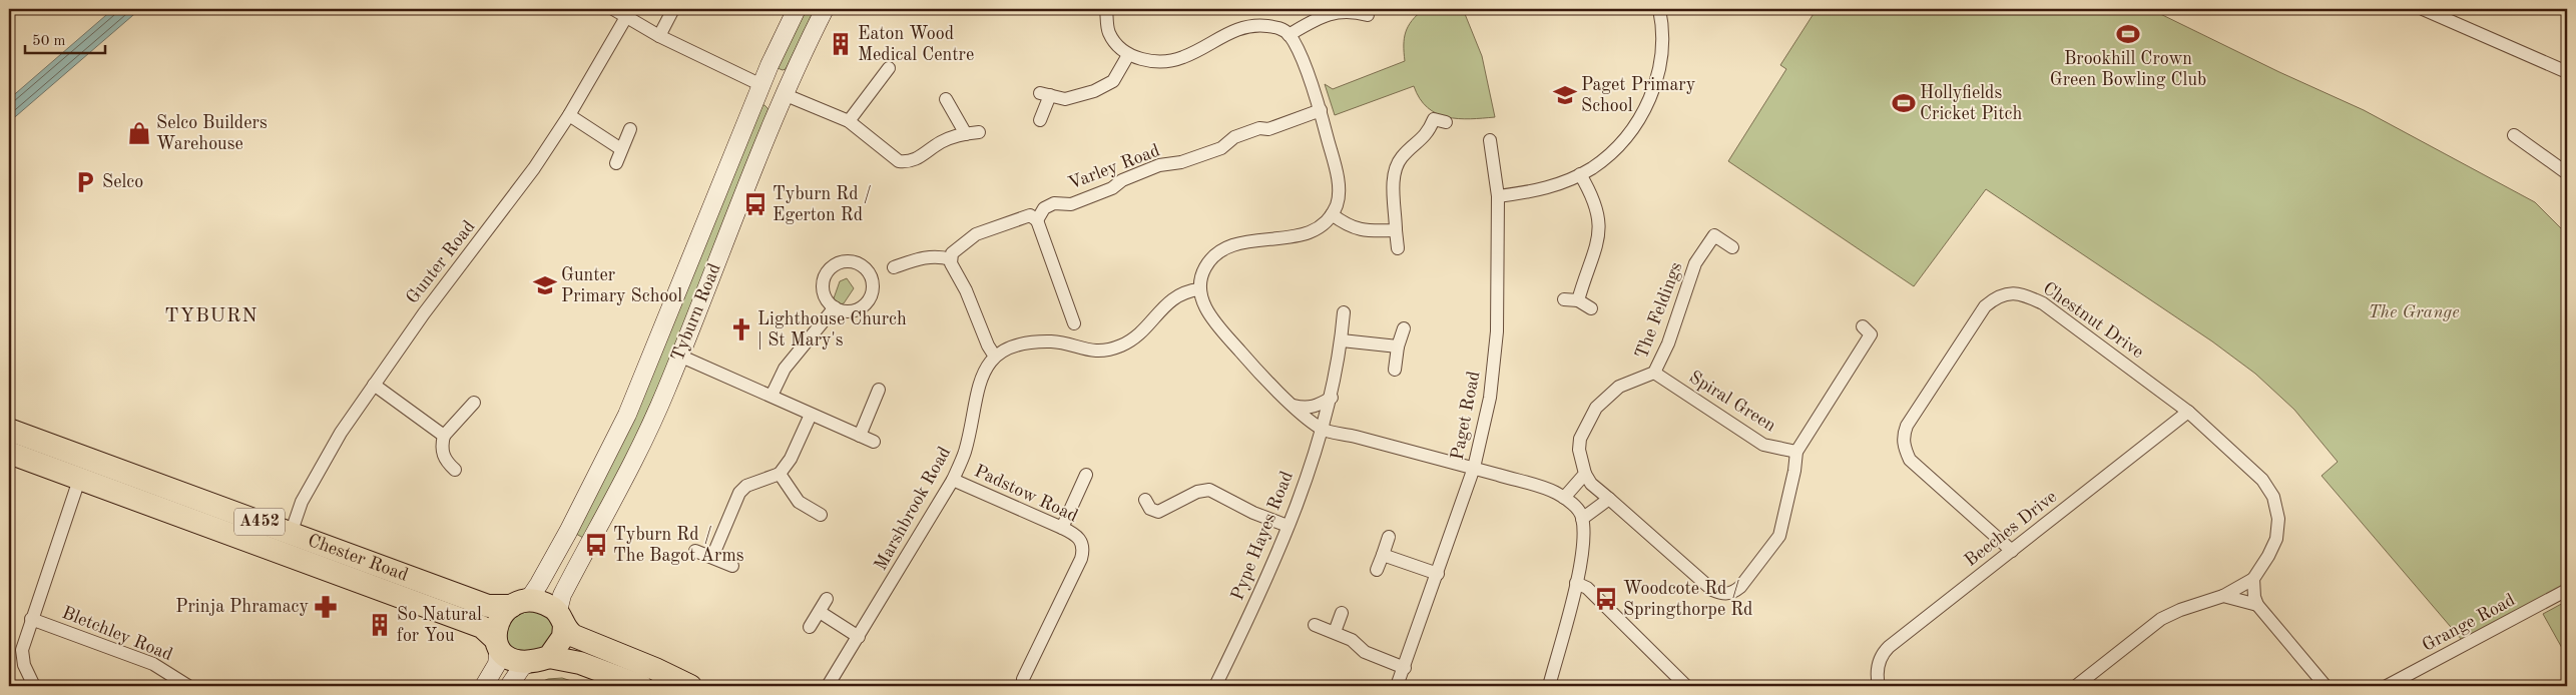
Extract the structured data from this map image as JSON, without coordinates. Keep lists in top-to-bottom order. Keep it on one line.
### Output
{"streets":{"highway":["A452","Chester Road"],"main road":["Tyburn Road"],"street":["Varley Road","Gunter Road","The Feldings","Chestnut Drive","Spiral Green","Paget Road","Padstow Road","Marshbrook Road","Beeches Drive","Pype Hayes Road","Grange Road","Bletchley Road"]},"crossings":[["Gunter Road","Chester Road"],["The Feldings","Spiral Green"],["Tyburn Road","Chester Road"],["Chestnut Drive","Beeches Drive"],["Padstow Road","Marshbrook Road"]],"districts":["TYBURN"],"parks":["The Grange"],"places":{"sports":["Brookhill Crown Green Bowling Club","Hollyfields Cricket Pitch"],"building":["Eaton Wood Medical Centre","So Natural for You"],"school or university":["Paget Primary School","Gunter Primary School"],"shop":["Selco Builders Warehouse"],"parking":["Selco"],"bus stop":["Tyburn Rd / Egerton Rd","Tyburn Rd / The Bagot Arms","Woodcote Rd / Springthorpe Rd"],"church":["Lighthouse Church | St Mary's"],"pharmacy":["Prinja Phramacy"]},"scale_bar":"50 m"}
